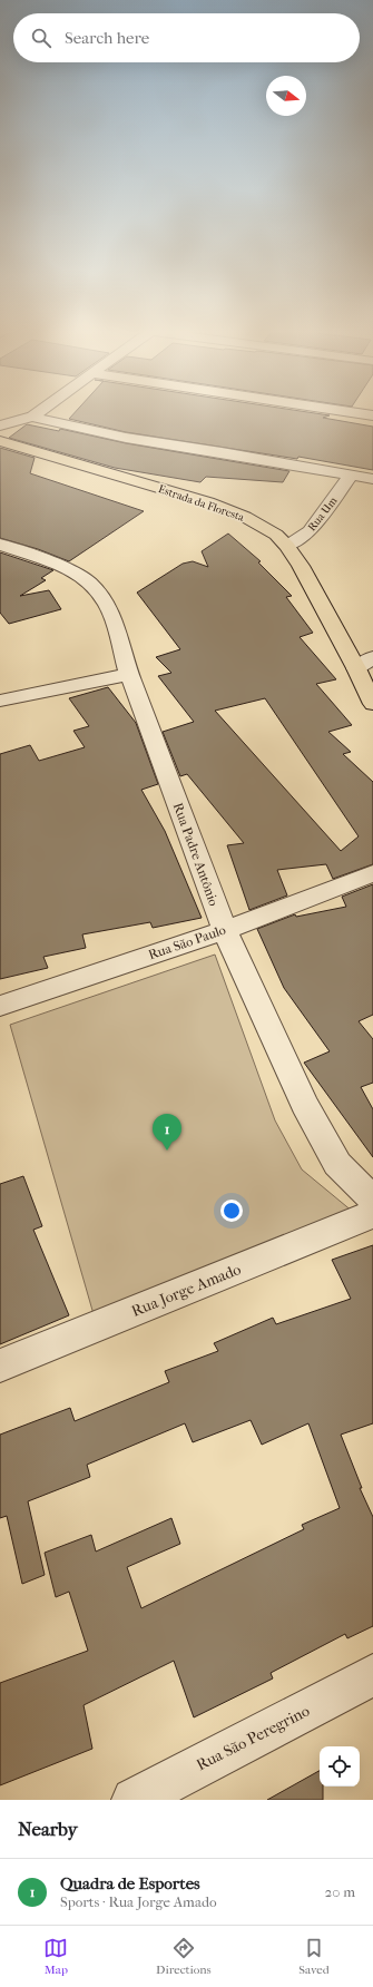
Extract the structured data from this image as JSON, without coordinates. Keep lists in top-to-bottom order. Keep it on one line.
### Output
{"streets":{"main road":["Estrada da Floresta"],"street":["Rua Um","Rua Padre Antônio","Rua São Paulo","Rua Jorge Amado","Rua São Peregrino"]},"crossings":[["Estrada da Floresta","Rua Um"],["Rua Padre Antônio","Rua São Paulo"]],"north":"right","page":{"search":"Search here","pins":"1","heading":"Nearby","list":[{"mark":"1","name":"Quadra de Esportes","note":"Sports · Rua Jorge Amado","value":"20 m"}],"nav":["Map","Directions","Saved"]}}
